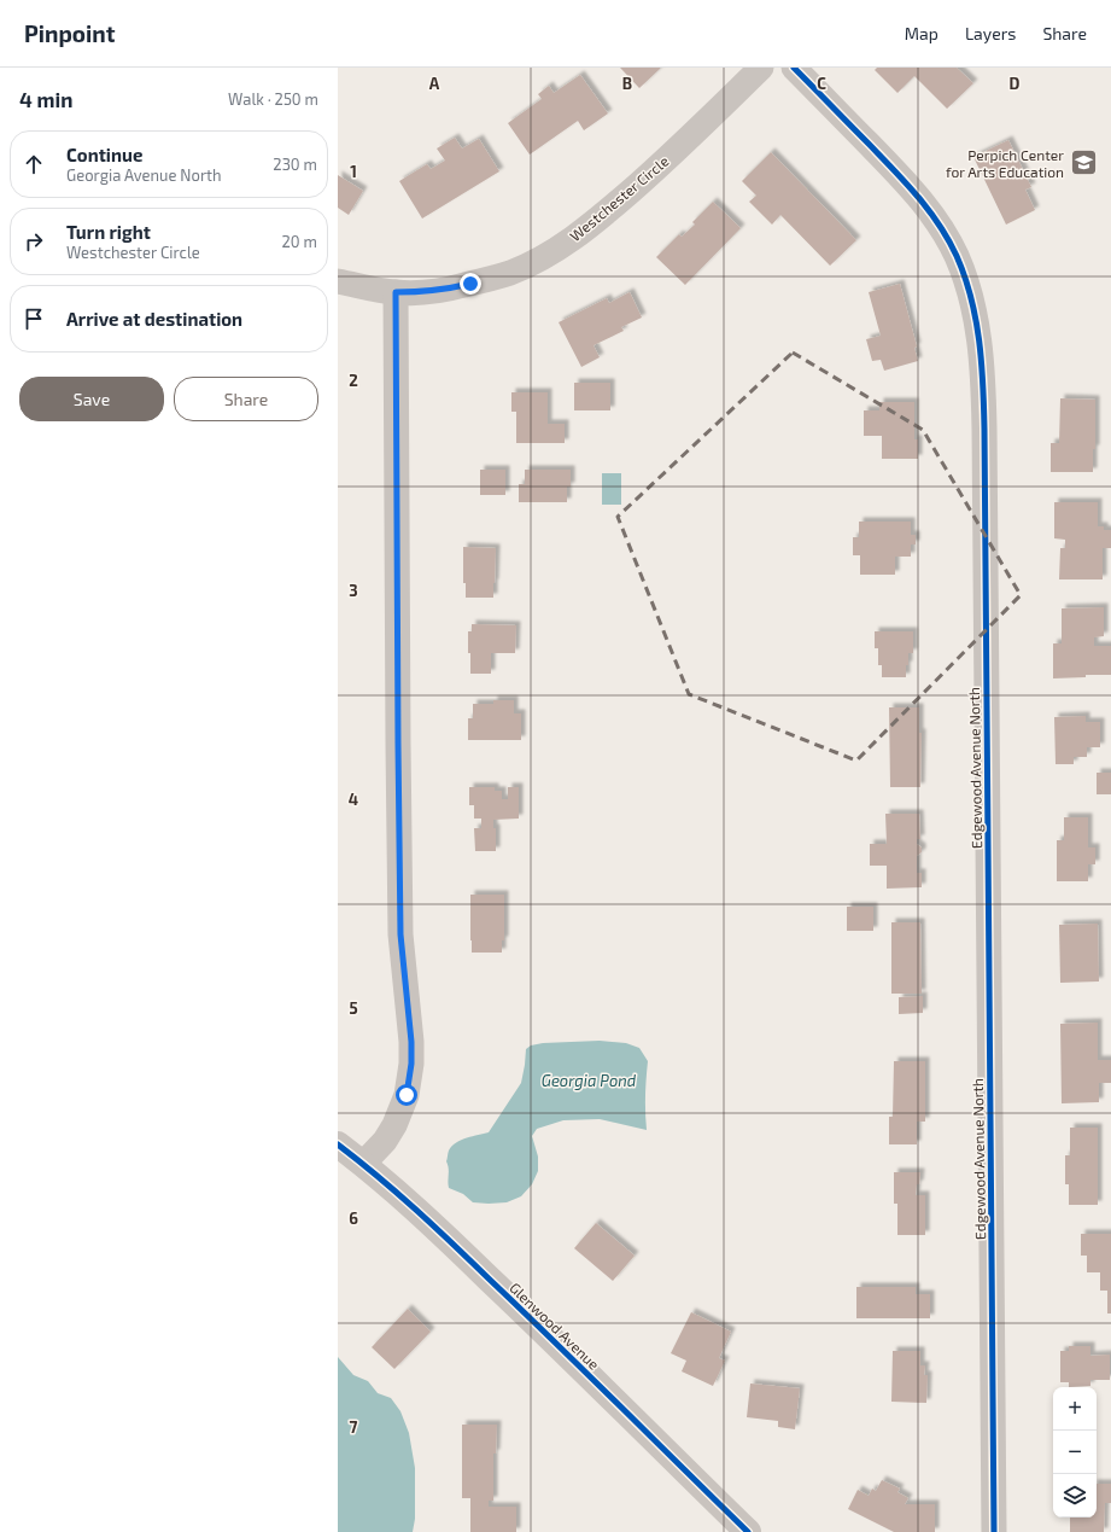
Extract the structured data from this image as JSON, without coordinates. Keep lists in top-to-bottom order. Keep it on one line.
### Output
{"streets":{"street":["Westchester Circle","Edgewood Avenue North","Glenwood Avenue"]},"water":["Georgia Pond"],"places":{"school or university":["Perpich Center for Arts Education"]},"page":{"header":"Pinpoint","nav":["Map","Layers","Share"],"heading":["4 min","Walk · 250 m"],"list":[["Continue","Georgia Avenue North","230 m"],["Turn right","Westchester Circle","20 m"],"Arrive at destination"],"buttons":["Save","Share"],"map_buttons":["+","−"]},"grid":{"columns":["A","B","C","D"],"rows":["1","2","3","4","5","6","7"]}}
